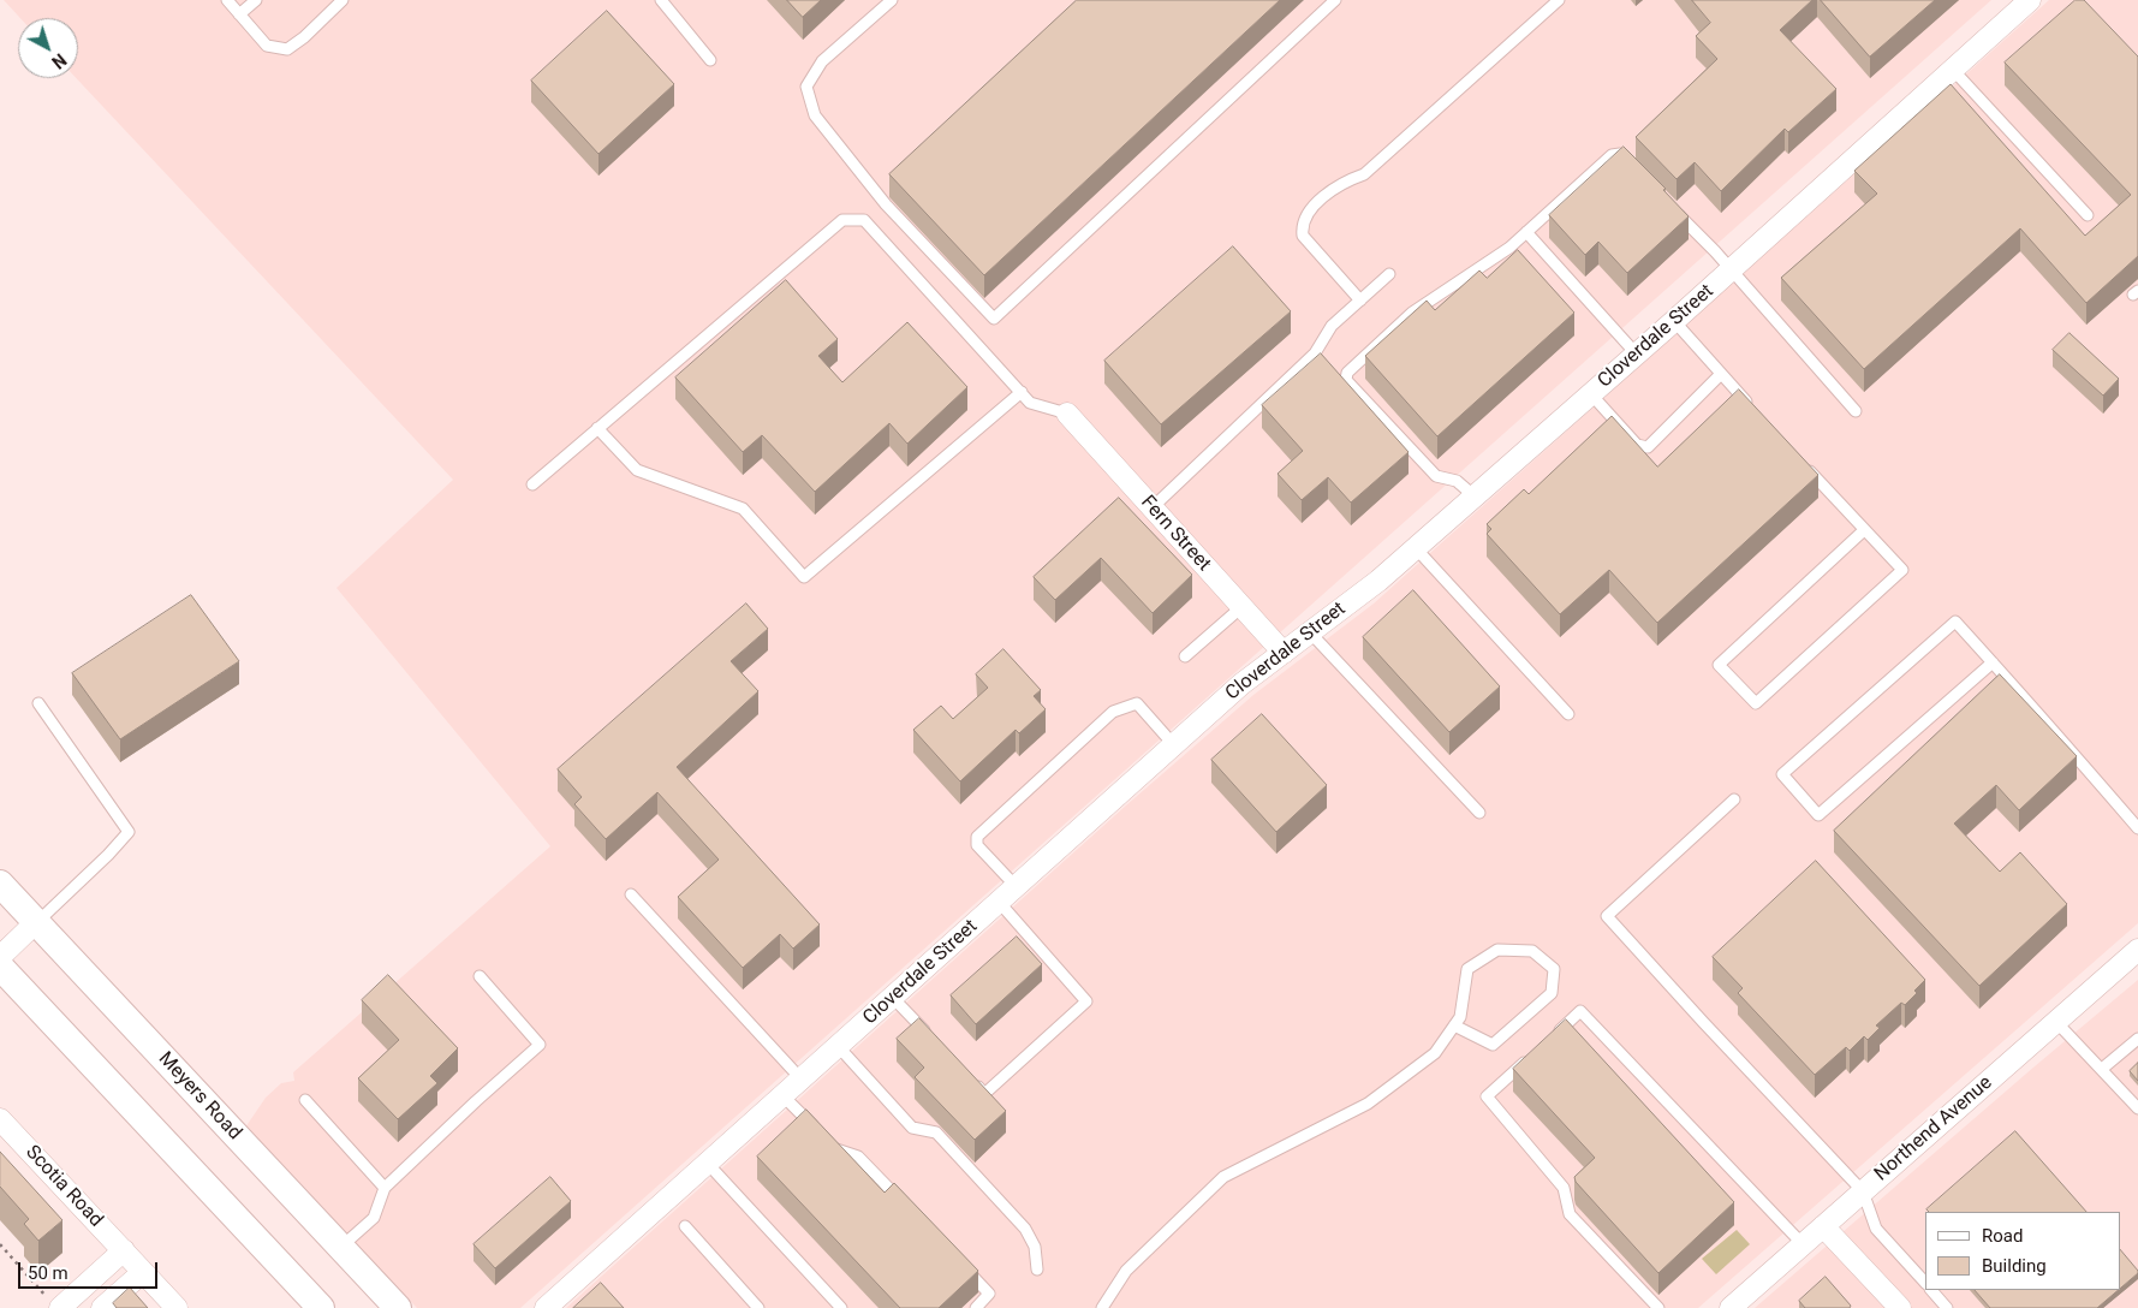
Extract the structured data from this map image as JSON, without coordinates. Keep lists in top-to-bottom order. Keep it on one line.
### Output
{"streets":{"street":["Cloverdale Street","Fern Street","Meyers Road","Northend Avenue","Scotia Road"]},"crossings":[["Cloverdale Street","Fern Street"]],"legend":["Road","Building"],"scale_bar":"50 m","north":"bottom right"}
